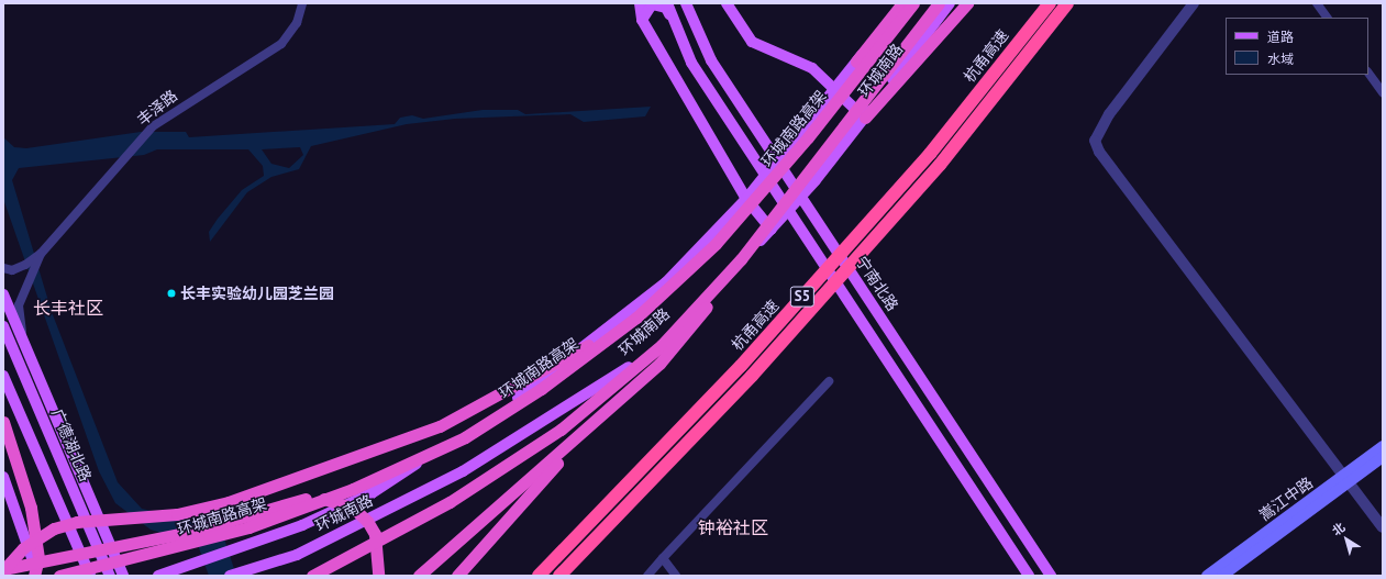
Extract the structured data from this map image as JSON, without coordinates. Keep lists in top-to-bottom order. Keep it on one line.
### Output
{"streets":{"highway":["杭甬高速","环城南路高架","S5"],"main road":["环城南路","宁南北路","广德湖北路","嵩江中路"],"street":["丰泽路"]},"districts":["长丰社区","钟裕社区"],"places":["长丰实验幼儿园芝兰园"],"legend":["道路","水域"],"north":"top left"}
